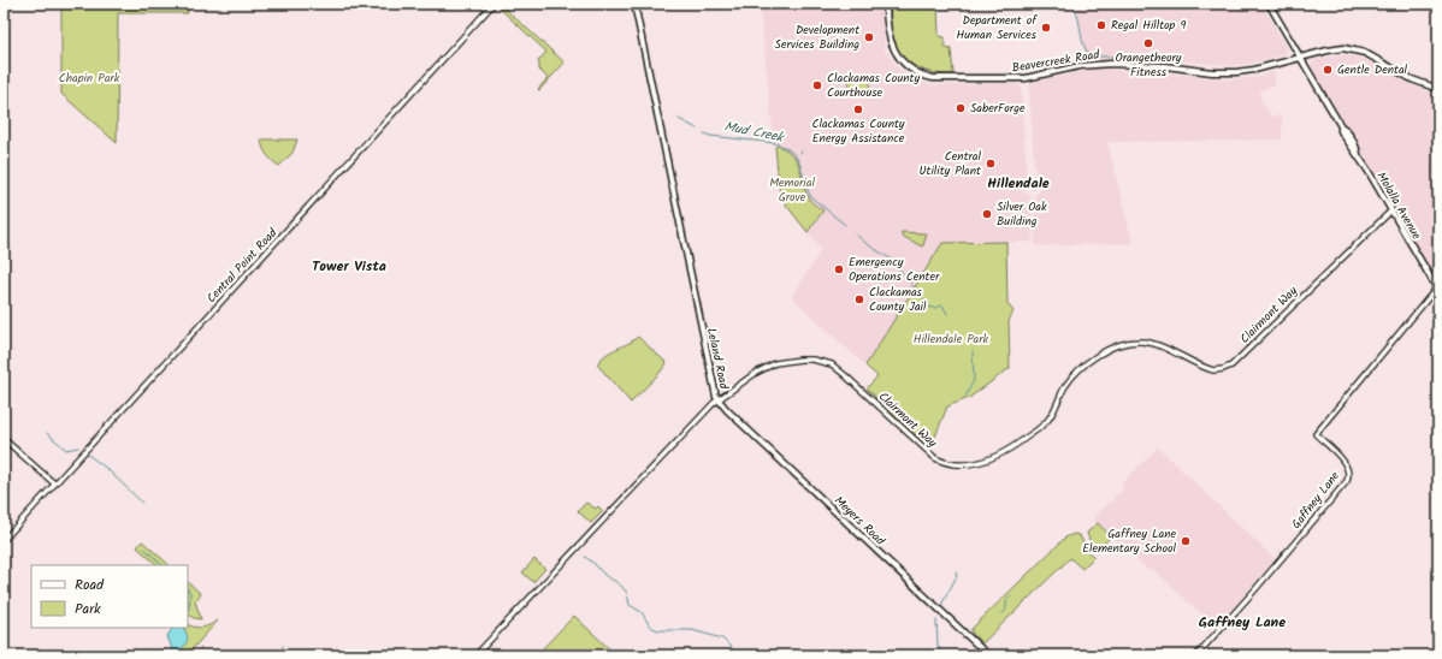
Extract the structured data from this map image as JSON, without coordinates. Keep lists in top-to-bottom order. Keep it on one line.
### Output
{"streets":{"main road":["Beavercreek Road","Molalla Avenue","Leland Road","Meyers Road"],"street":["Central Point Road","Clairmont Way","Gaffney Lane"]},"crossings":[["Beavercreek Road","Molalla Avenue"],["Molalla Avenue","Clairmont Way"],["Molalla Avenue","Gaffney Lane"],["Clairmont Way","Leland Road"],["Clairmont Way","Meyers Road"],["Leland Road","Meyers Road"]],"districts":["Hillendale","Tower Vista","Gaffney Lane"],"water":["Mud Creek"],"parks":["Chapin Park","Memorial Grove","Hillendale Park"],"places":["Regal Hilltop 9","Department of Human Services","Development Services Building","Orangetheory Fitness","Gentle Dental","Clackamas County Courthouse","SaberForge","Clackamas County Energy Assistance","Central Utility Plant","Silver Oak Building","Emergency Operations Center","Clackamas County Jail","Gaffney Lane Elementary School"],"legend":["Road","Park"]}
